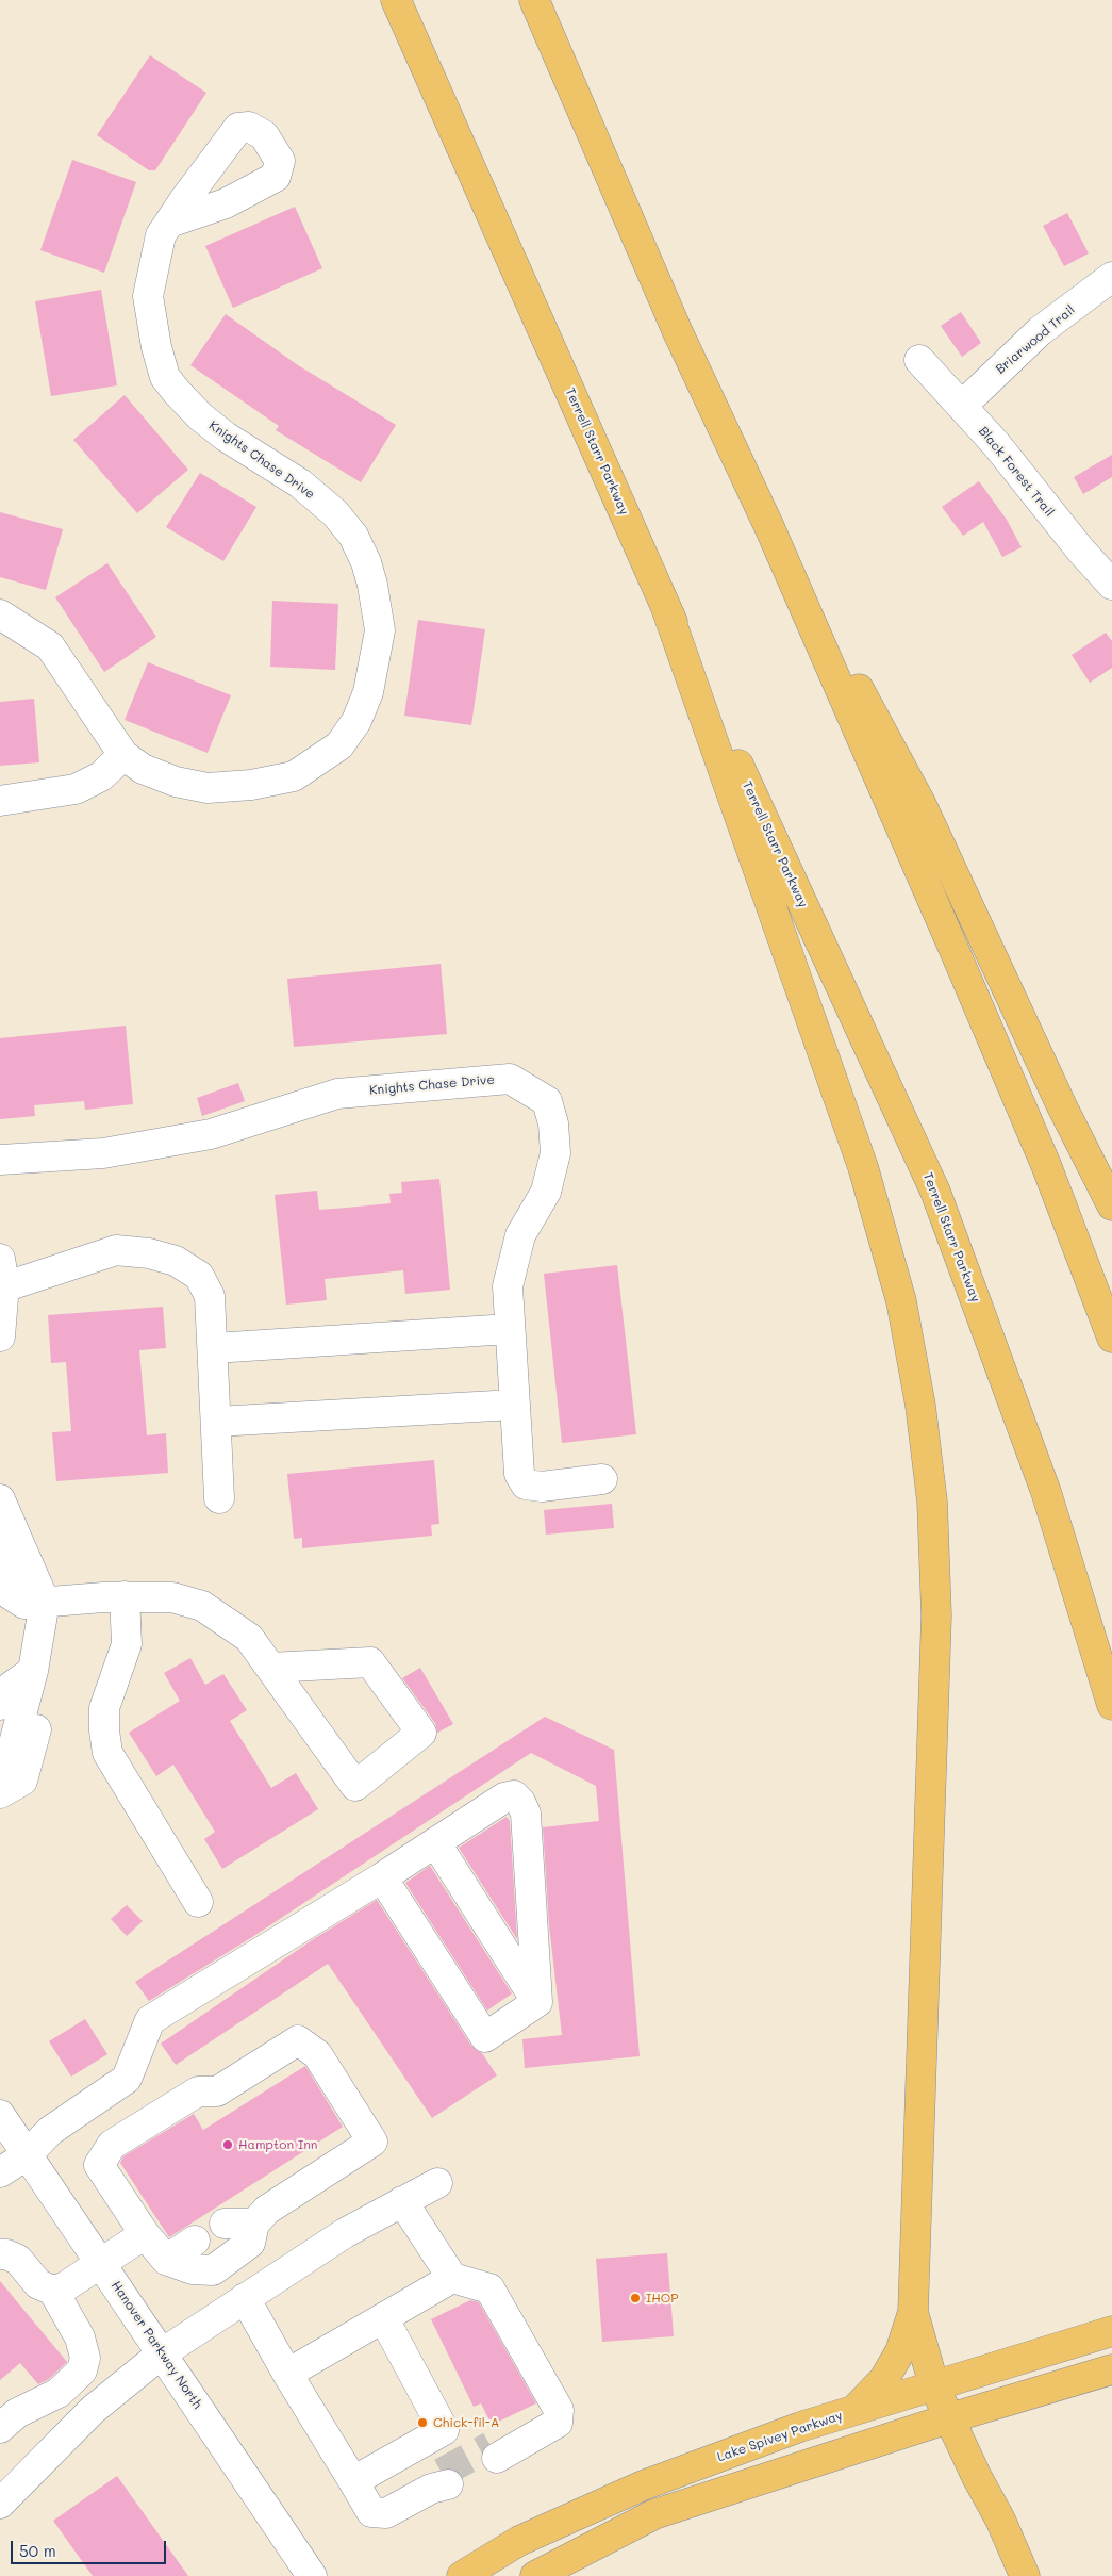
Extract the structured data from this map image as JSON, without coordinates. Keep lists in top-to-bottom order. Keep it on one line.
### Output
{"streets":{"highway":["Terrell Starr Parkway","Lake Spivey Parkway"],"street":["Briarwood Trail","Knights Chase Drive","Black Forest Trail","Hanover Parkway North"]},"crossings":[["Briarwood Trail","Black Forest Trail"]],"places":["Hampton Inn","IHOP","Chick-fil-A"],"scale_bar":"50 m"}
